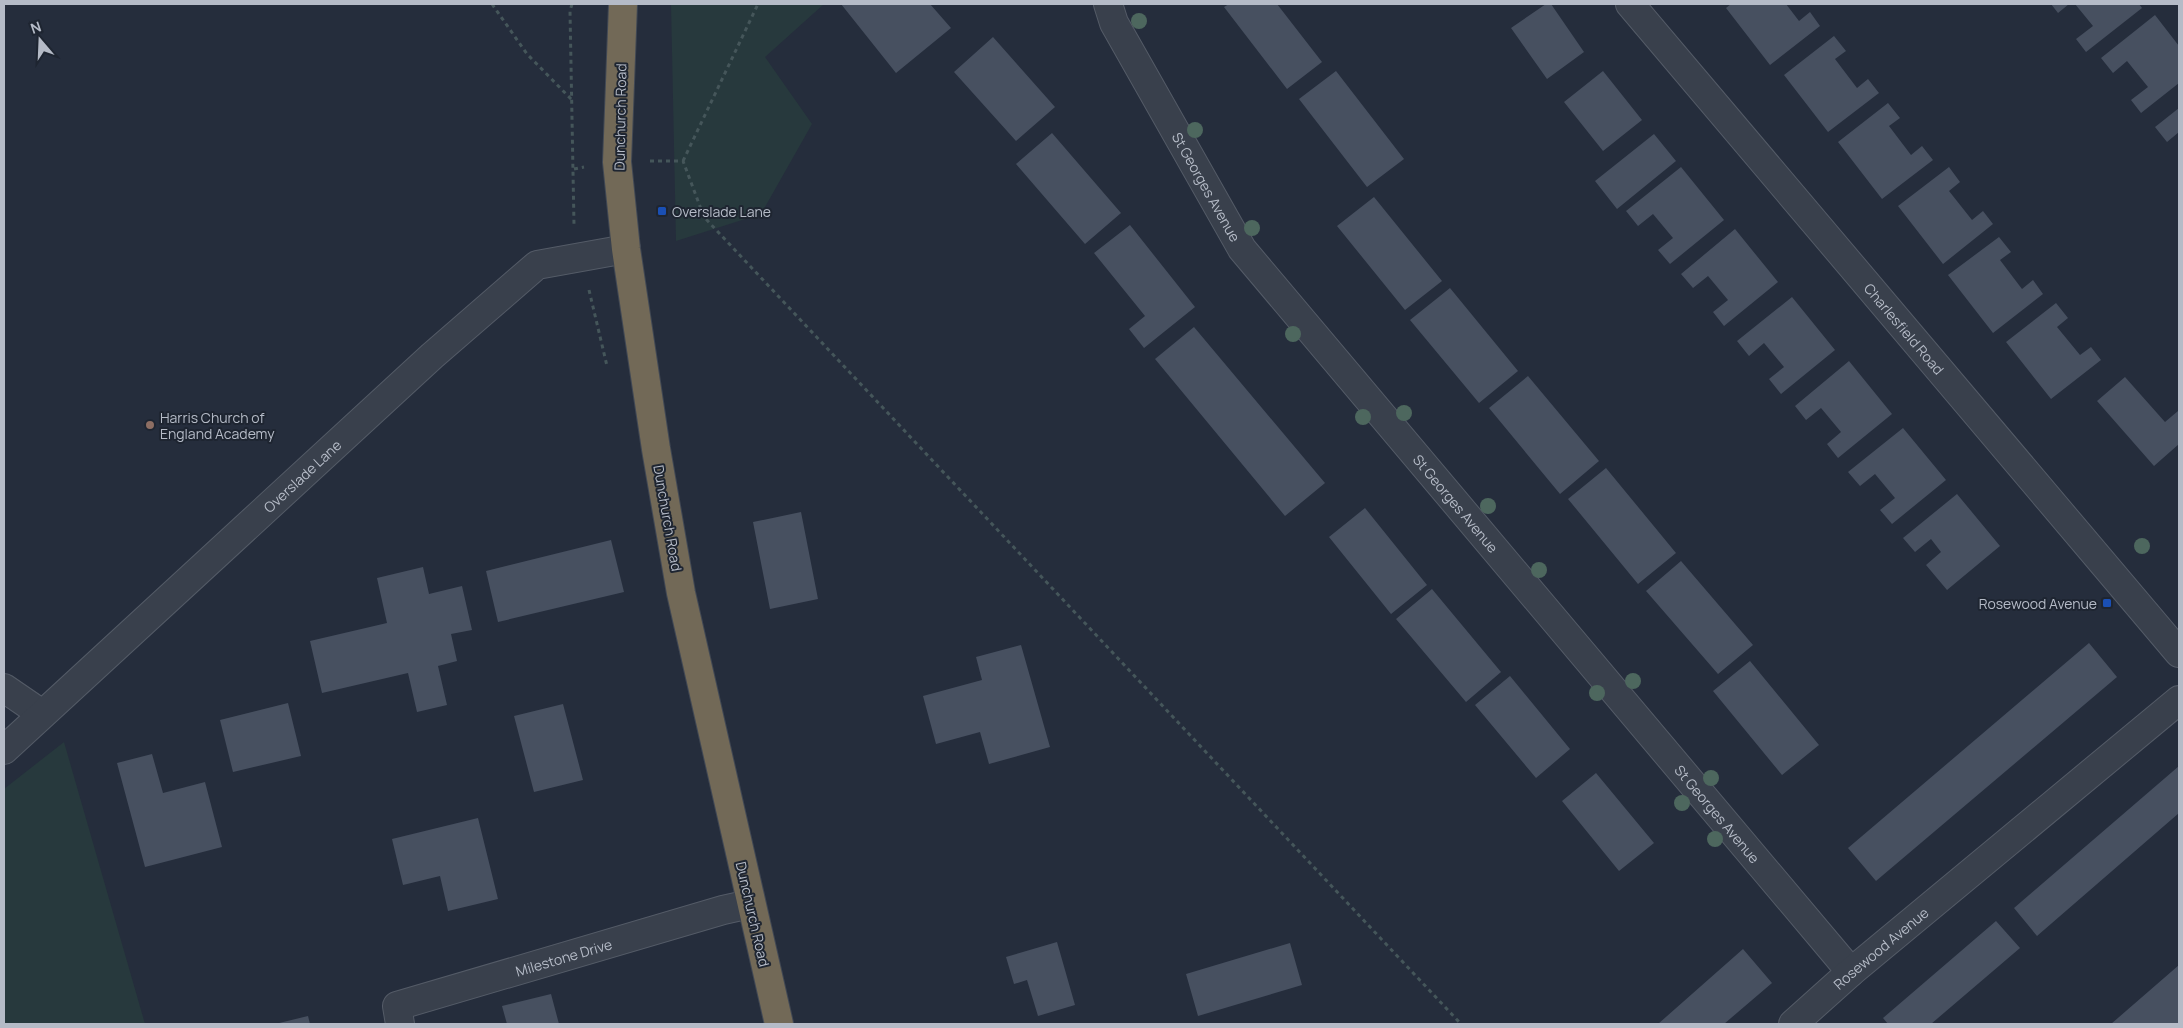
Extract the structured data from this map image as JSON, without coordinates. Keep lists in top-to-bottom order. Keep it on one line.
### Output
{"streets":{"highway":["Dunchurch Road"],"street":["St Georges Avenue","Charlesfield Road","Overslade Lane","Rosewood Avenue","Milestone Drive"]},"crossings":[["Dunchurch Road","Overslade Lane"],["Dunchurch Road","Milestone Drive"],["St Georges Avenue","Rosewood Avenue"]],"places":{"transit":["Overslade Lane","Rosewood Avenue"],"other":["Harris Church of England Academy"]},"north":"top"}
